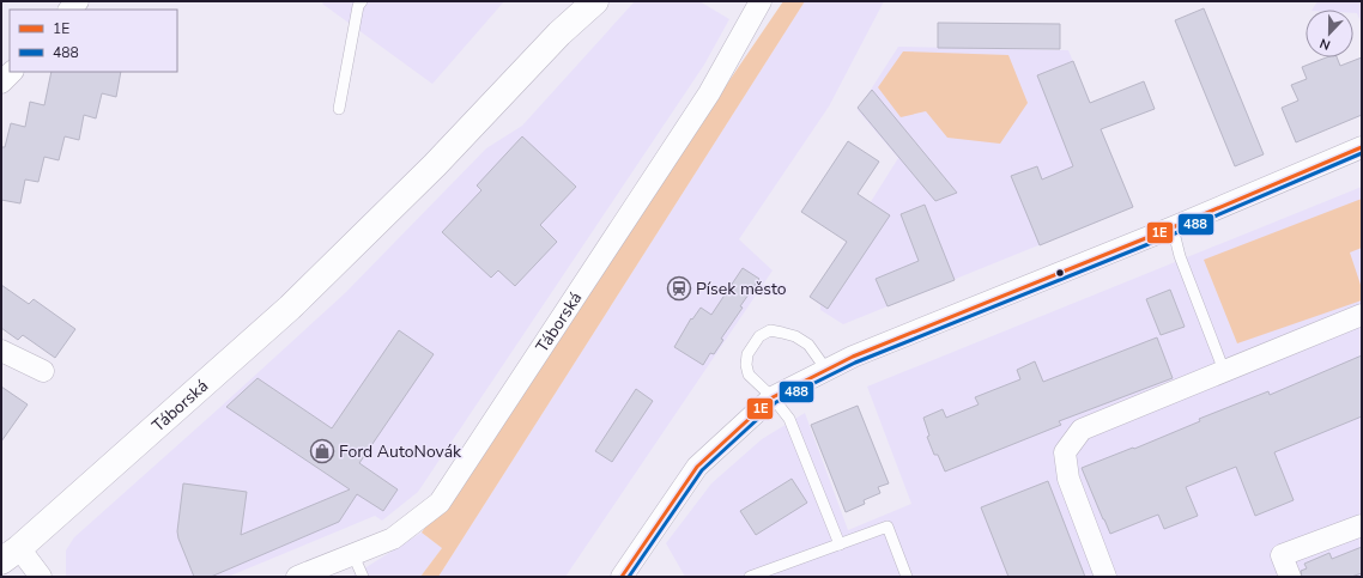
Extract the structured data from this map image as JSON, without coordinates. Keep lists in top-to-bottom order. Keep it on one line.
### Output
{"streets":{"main road":["Táborská"]},"places":{"station":["Písek město"],"shop":["Ford AutoNovák"]},"lines":["transit line 1E","transit line 488"],"legend":["1E","488"],"north":"bottom"}
